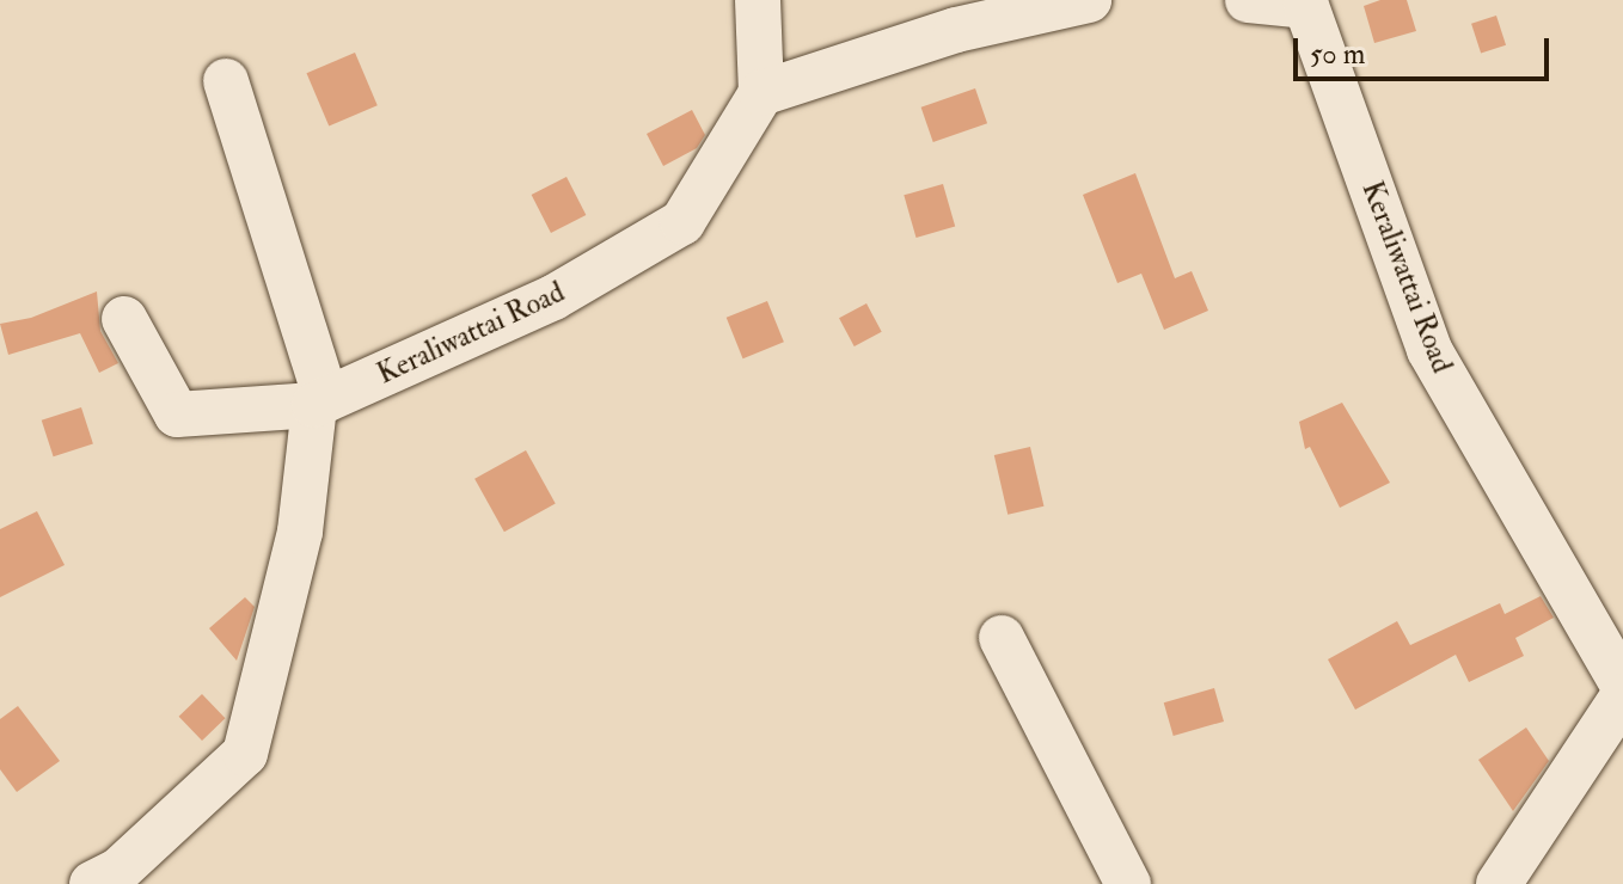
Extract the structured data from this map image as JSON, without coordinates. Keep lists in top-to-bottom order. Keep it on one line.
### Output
{"streets":{"street":["Keraliwattai Road"]},"scale_bar":"50 m"}
